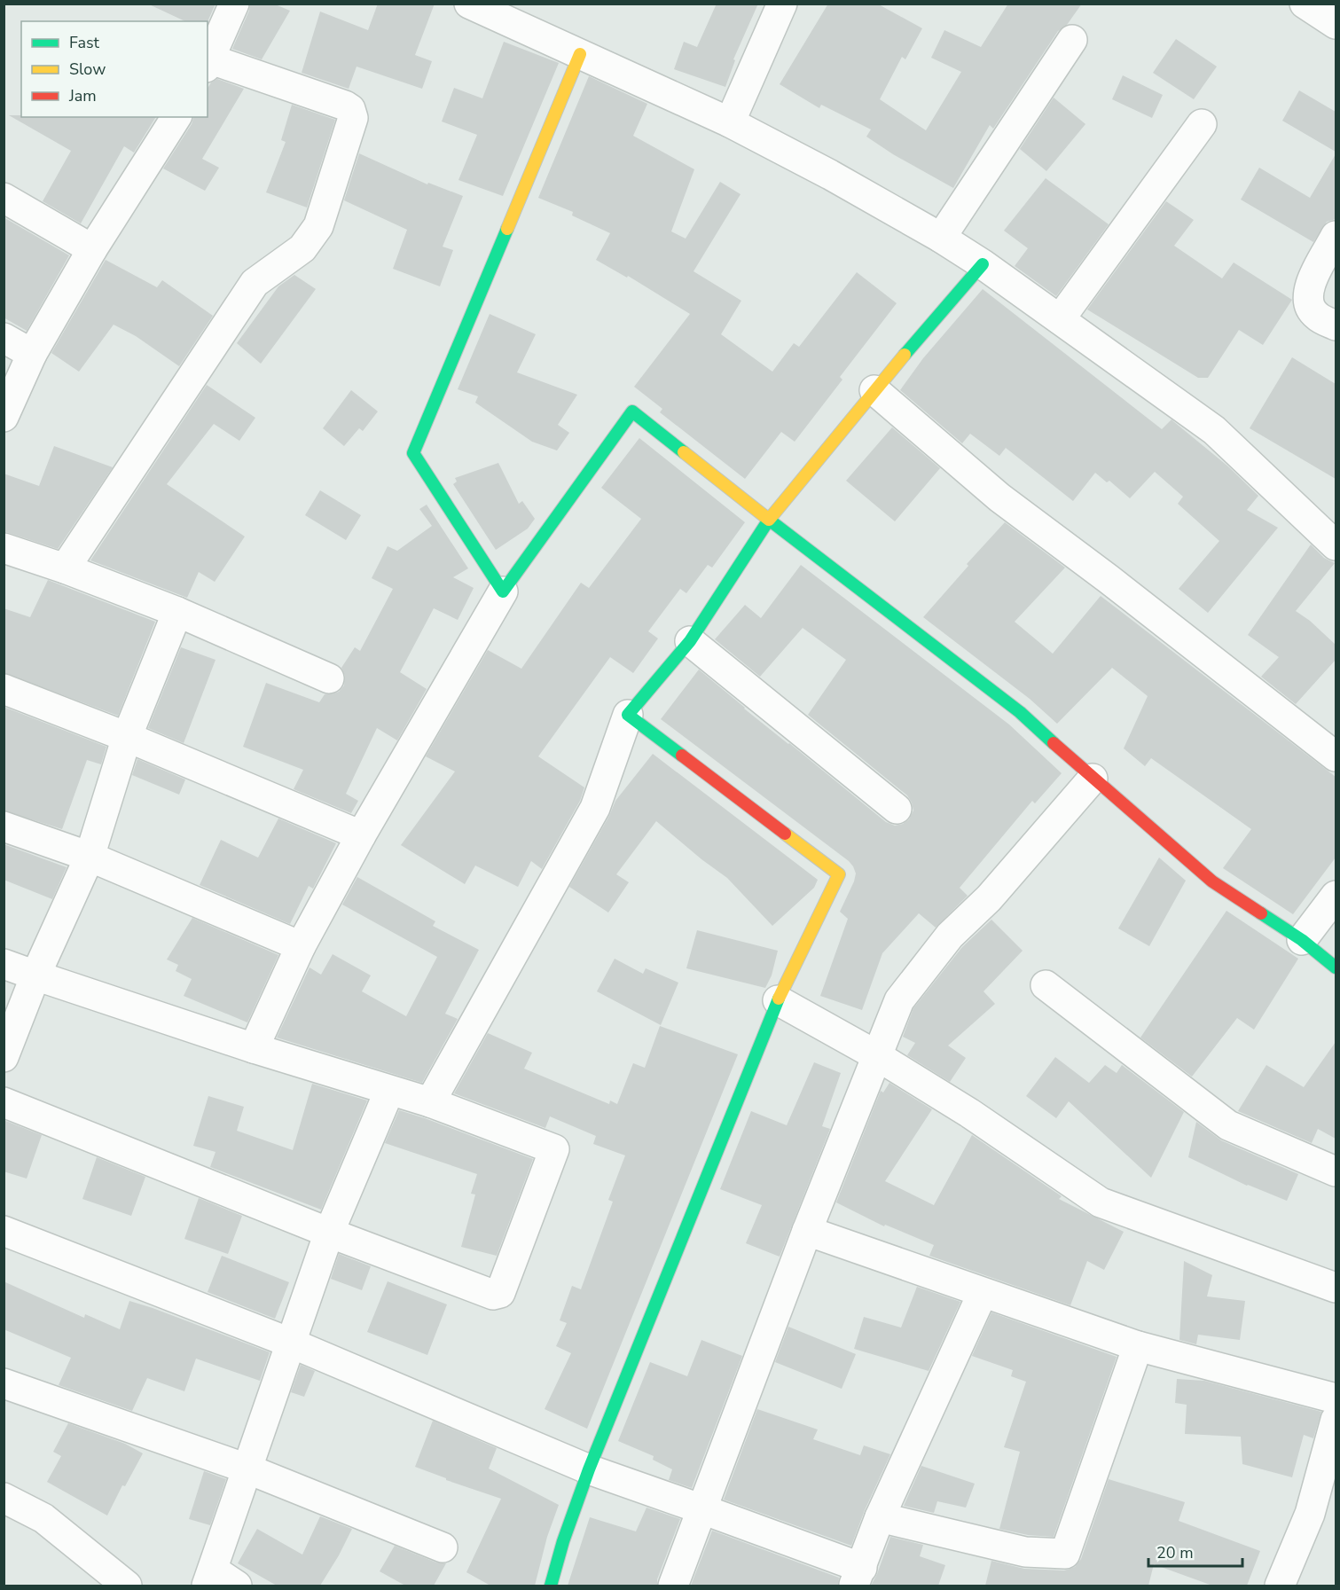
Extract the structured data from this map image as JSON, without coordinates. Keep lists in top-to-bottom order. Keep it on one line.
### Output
{"legend":["Fast","Slow","Jam"],"scale_bar":"20 m"}
